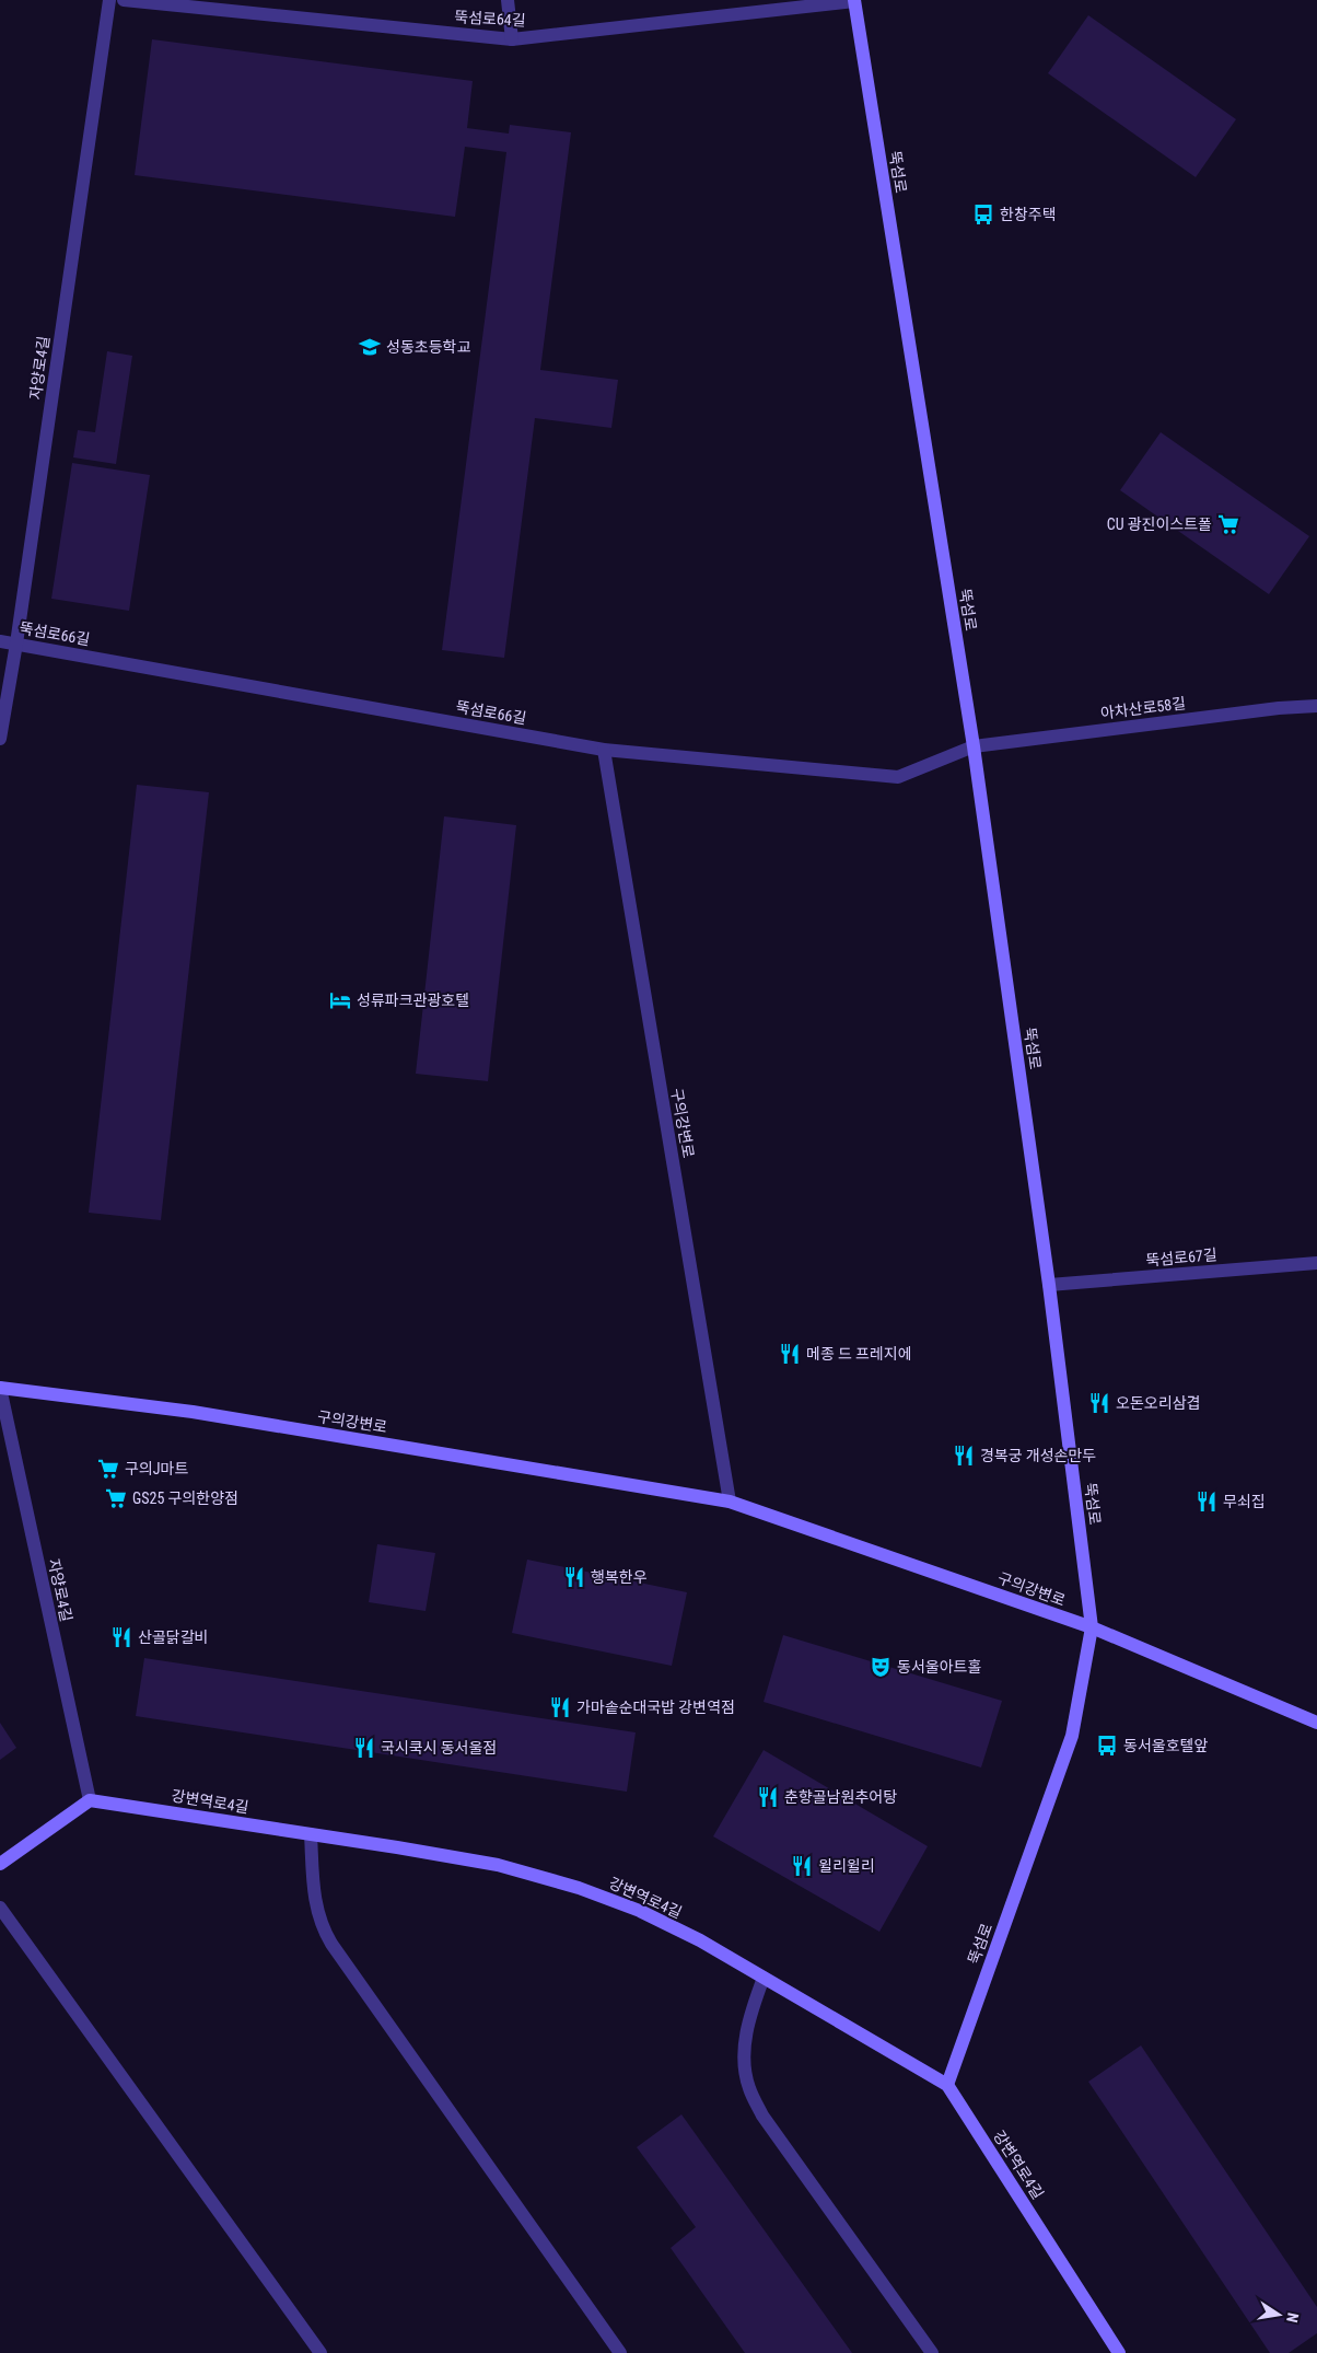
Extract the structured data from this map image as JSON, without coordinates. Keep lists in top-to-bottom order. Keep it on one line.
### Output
{"streets":{"street":["뚝섬로64길","뚝섬로","자양로4길","뚝섬로66길","아차산로58길","구의강변로","뚝섬로67길","강변역로4길"]},"crossings":[["뚝섬로64길","뚝섬로"],["뚝섬로","뚝섬로66길"],["뚝섬로","아차산로58길"],["뚝섬로","구의강변로"],["뚝섬로","뚝섬로67길"],["뚝섬로","강변역로4길"],["자양로4길","뚝섬로66길"],["자양로4길","구의강변로"],["자양로4길","강변역로4길"],["뚝섬로66길","아차산로58길"],["뚝섬로66길","구의강변로"]],"places":{"bus stop":["한창주택","동서울호텔앞"],"school or university":["성동초등학교"],"supermarket":["CU 광진이스트폴","구의J마트","GS25 구의한양점"],"hotel":["성류파크관광호텔"],"restaurant":["메종 드 프레지에","오돈오리삼겹","경복궁 개성손만두","무쇠집","행복한우","산골닭갈비","가마솥순대국밥 강변역점","국시쿡시 동서울점","춘향골남원추어탕","윌리윌리"],"theatre":["동서울아트홀"]},"north":"right"}
